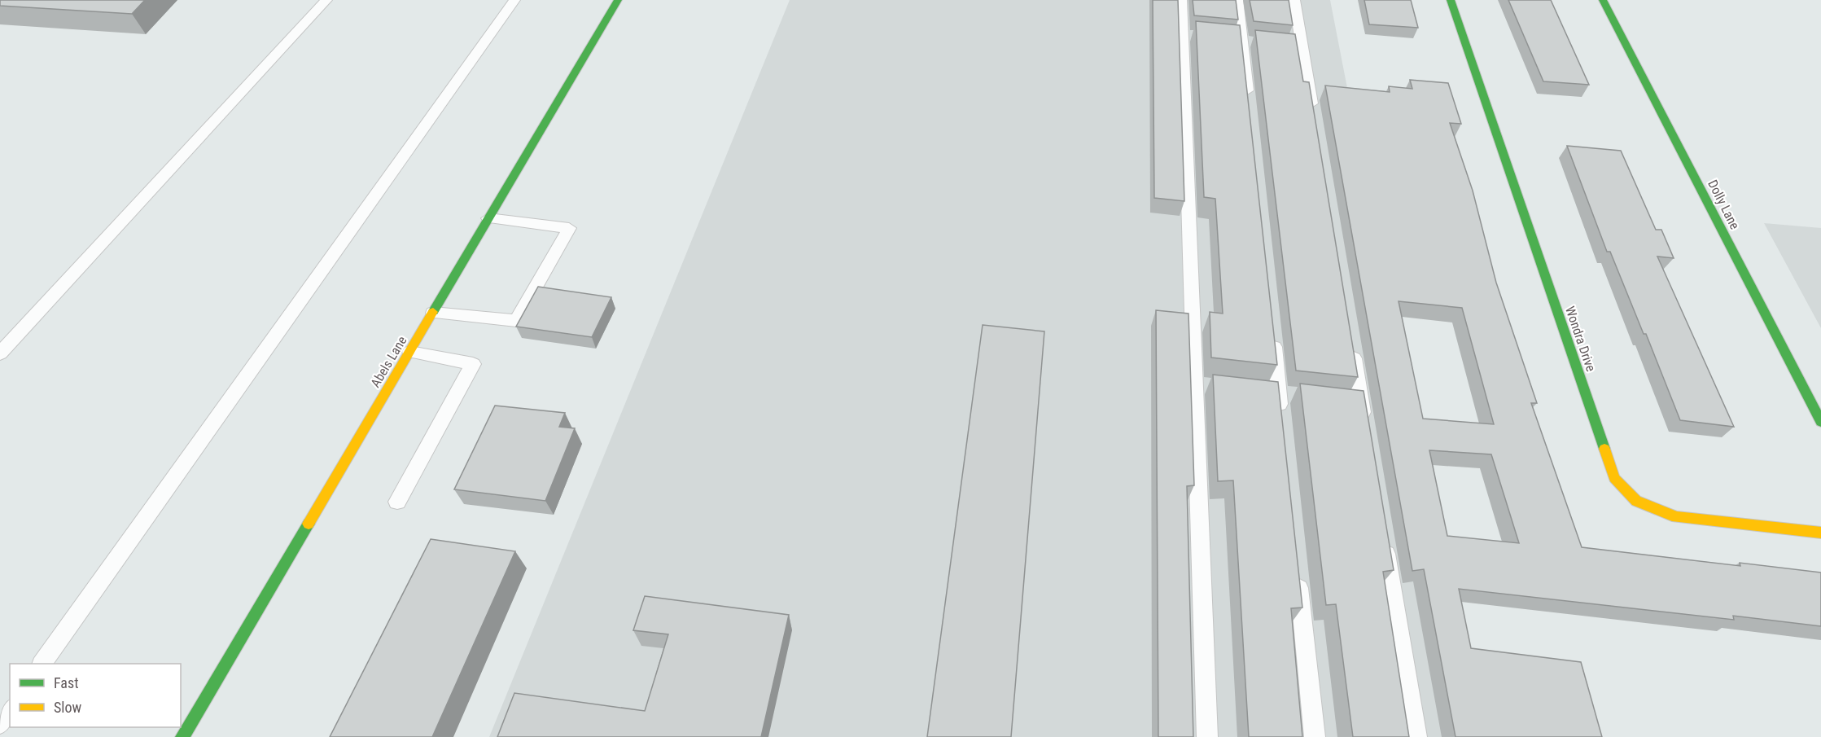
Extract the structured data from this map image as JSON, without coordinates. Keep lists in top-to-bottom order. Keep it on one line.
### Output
{"streets":{"street":["Dolly Lane","Wondra Drive","Abels Lane"]},"legend":["Fast","Slow"]}
